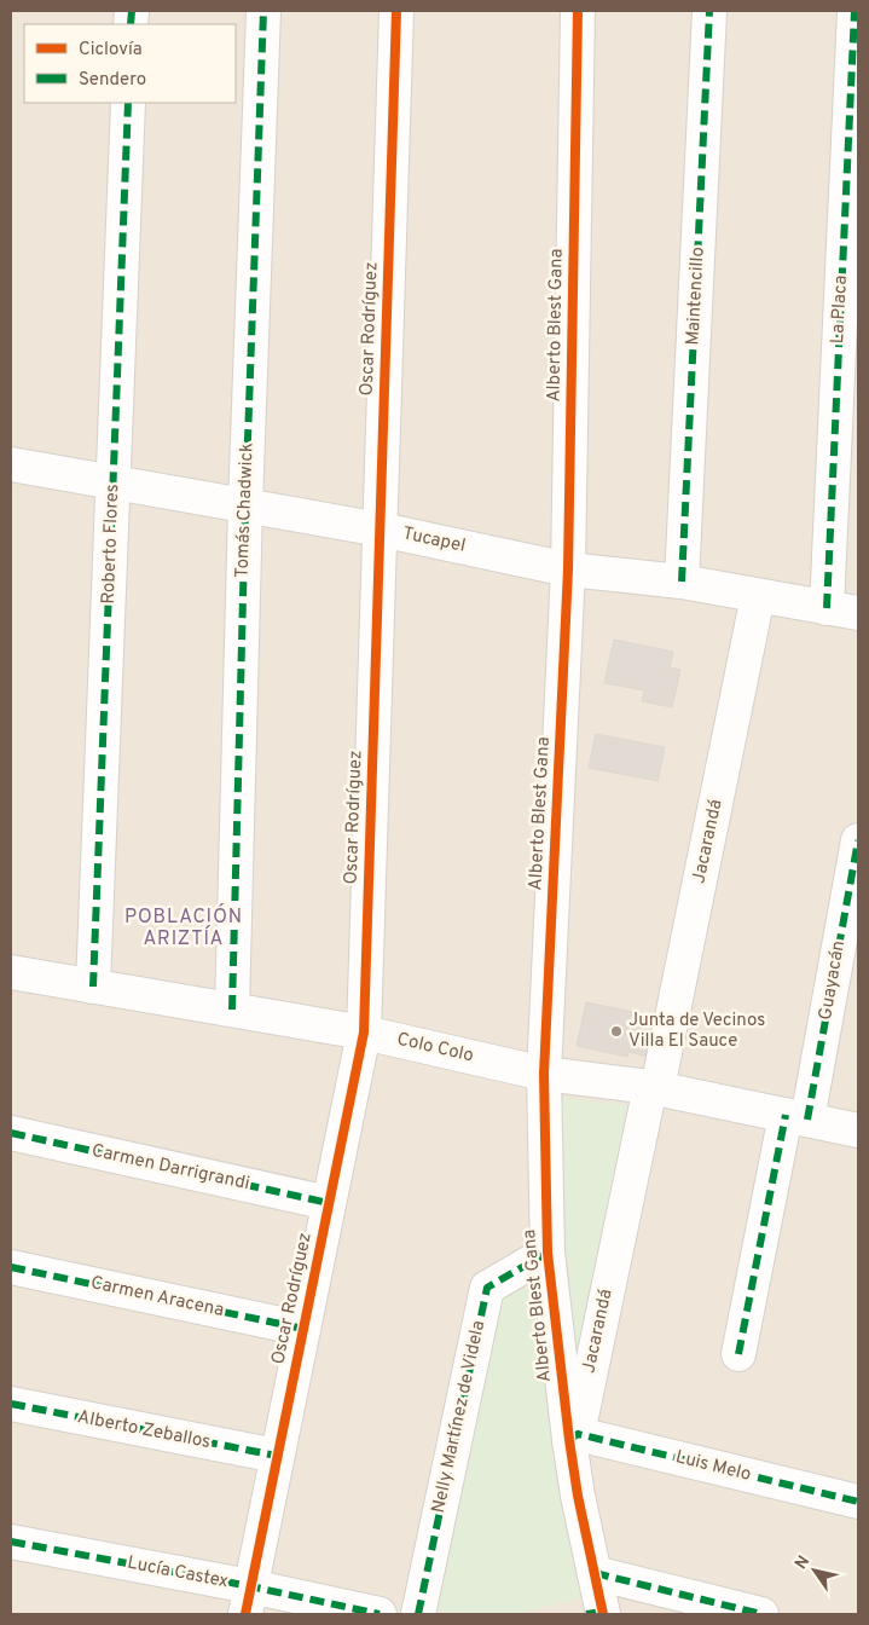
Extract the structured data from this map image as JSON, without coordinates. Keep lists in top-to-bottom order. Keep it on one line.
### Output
{"streets":{"street":["Maintencillo","La Placa","Alberto Blest Gana","Oscar Rodríguez","Tomás Chadwick","Tucapel","Roberto Flores","Jacarandá","Guayacán","Colo Colo","Carmen Darrigrandi","Carmen Aracena","Nelly Martínez de Videla","Alberto Zeballos","Luis Melo","Lucía Castex"]},"crossings":[["Maintencillo","Tucapel"],["La Placa","Tucapel"],["Alberto Blest Gana","Tucapel"],["Alberto Blest Gana","Jacarandá"],["Alberto Blest Gana","Colo Colo"],["Alberto Blest Gana","Nelly Martínez de Videla"],["Alberto Blest Gana","Luis Melo"],["Oscar Rodríguez","Tucapel"],["Oscar Rodríguez","Colo Colo"],["Oscar Rodríguez","Carmen Darrigrandi"],["Oscar Rodríguez","Carmen Aracena"],["Oscar Rodríguez","Alberto Zeballos"],["Oscar Rodríguez","Lucía Castex"],["Tomás Chadwick","Tucapel"],["Tomás Chadwick","Colo Colo"],["Tucapel","Roberto Flores"],["Tucapel","Jacarandá"],["Roberto Flores","Colo Colo"],["Jacarandá","Colo Colo"],["Jacarandá","Luis Melo"],["Guayacán","Colo Colo"]],"districts":["POBLACIÓN ARIZTÍA"],"places":["Junta de Vecinos Villa El Sauce"],"legend":["Ciclovía","Sendero"],"north":"top left"}
